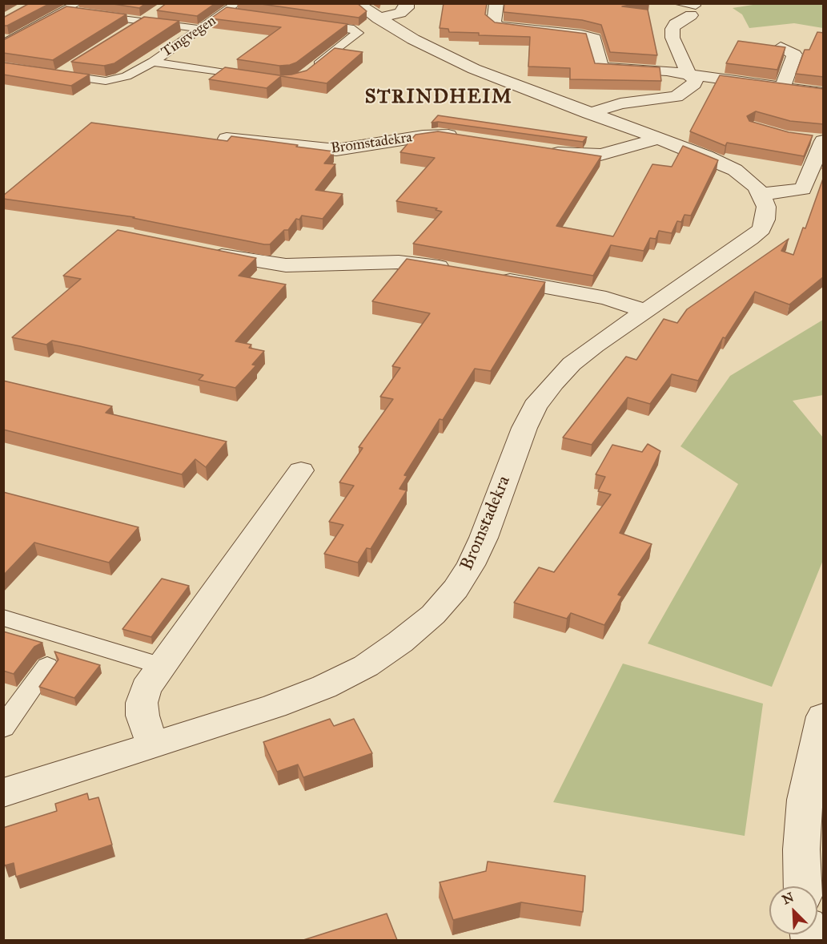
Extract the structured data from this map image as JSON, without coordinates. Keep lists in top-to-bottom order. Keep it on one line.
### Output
{"streets":{"street":["Bromstadekra"],"lane":["Tingvegen"]},"districts":["STRINDHEIM"],"north":"top left"}
